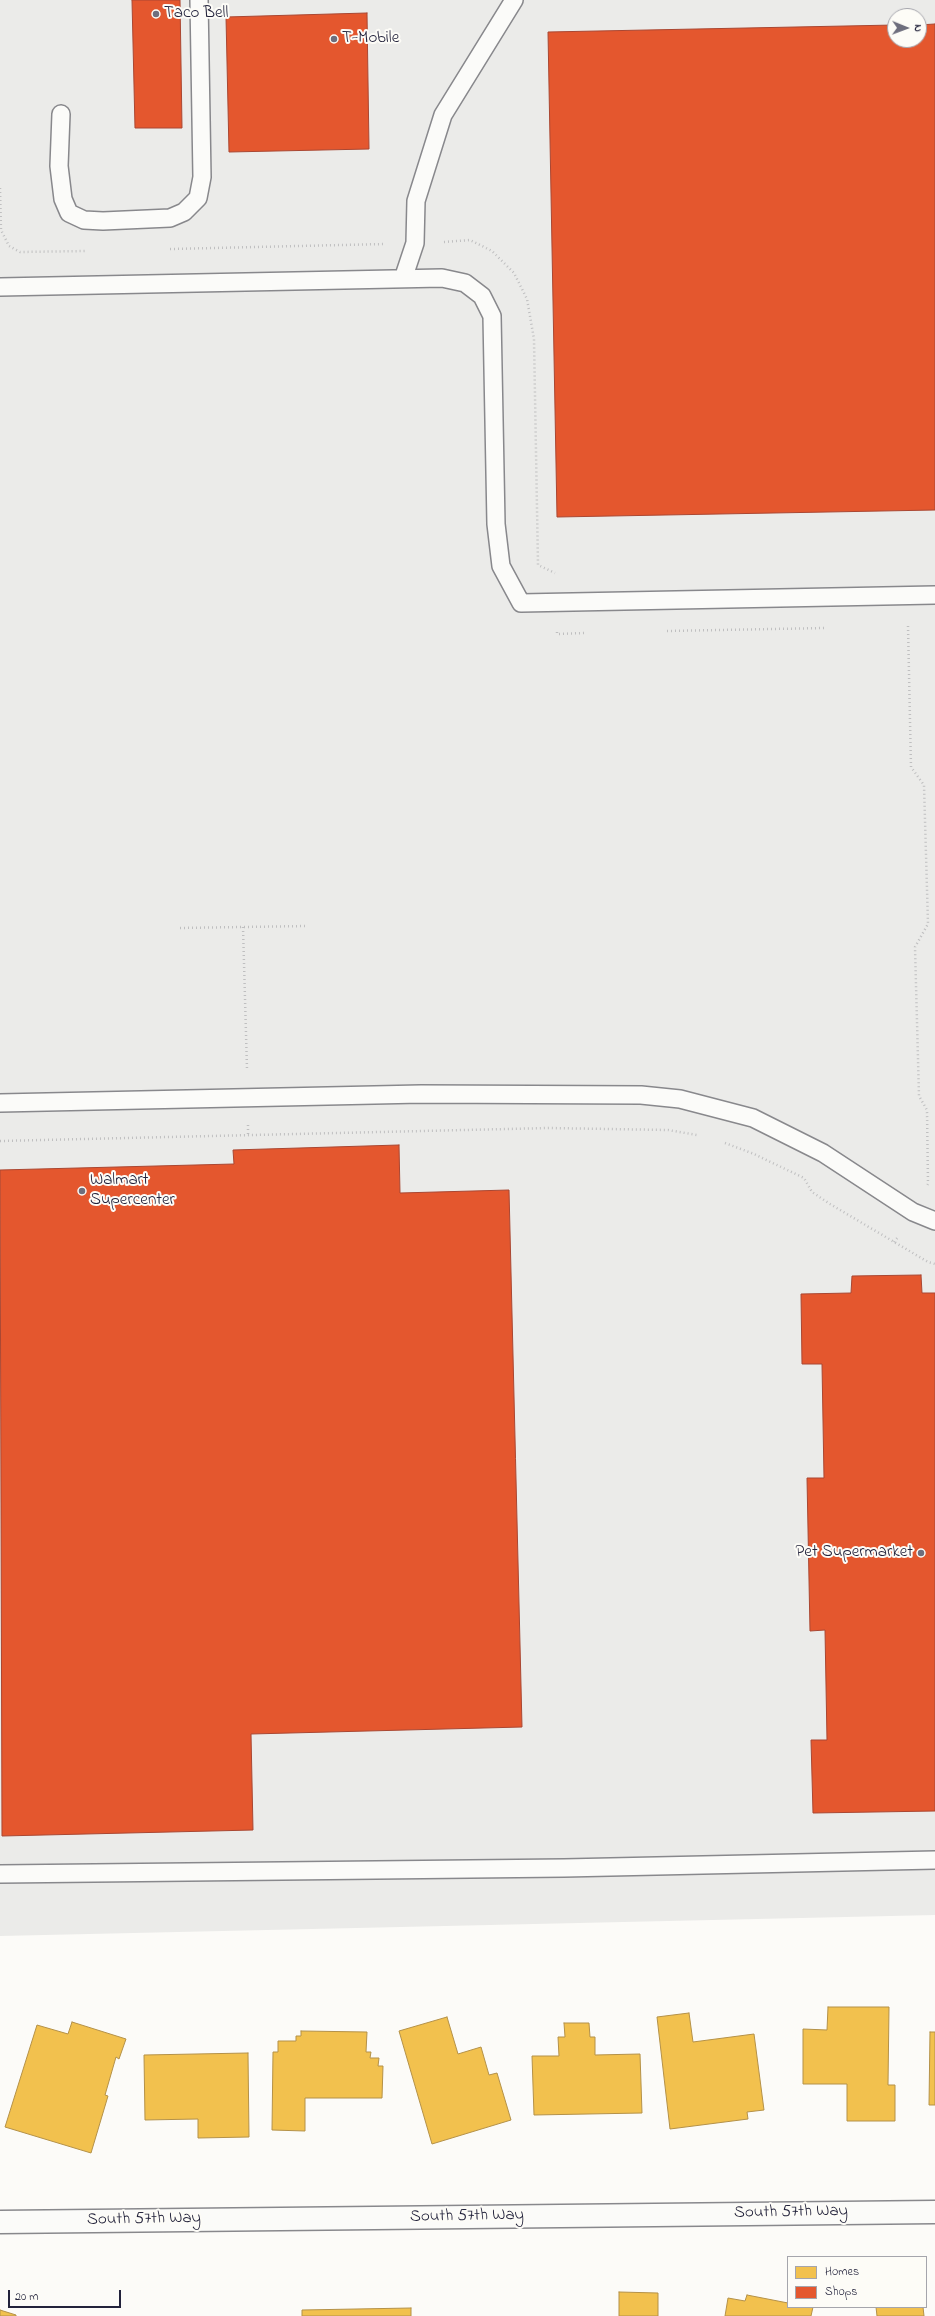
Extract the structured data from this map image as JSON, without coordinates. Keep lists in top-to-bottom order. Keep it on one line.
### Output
{"streets":{"street":["South 57th Way"]},"places":["Taco Bell","T-Mobile","Walmart Supercenter","Pet Supermarket"],"legend":["Homes","Shops"],"scale_bar":"20 m","north":"right"}
